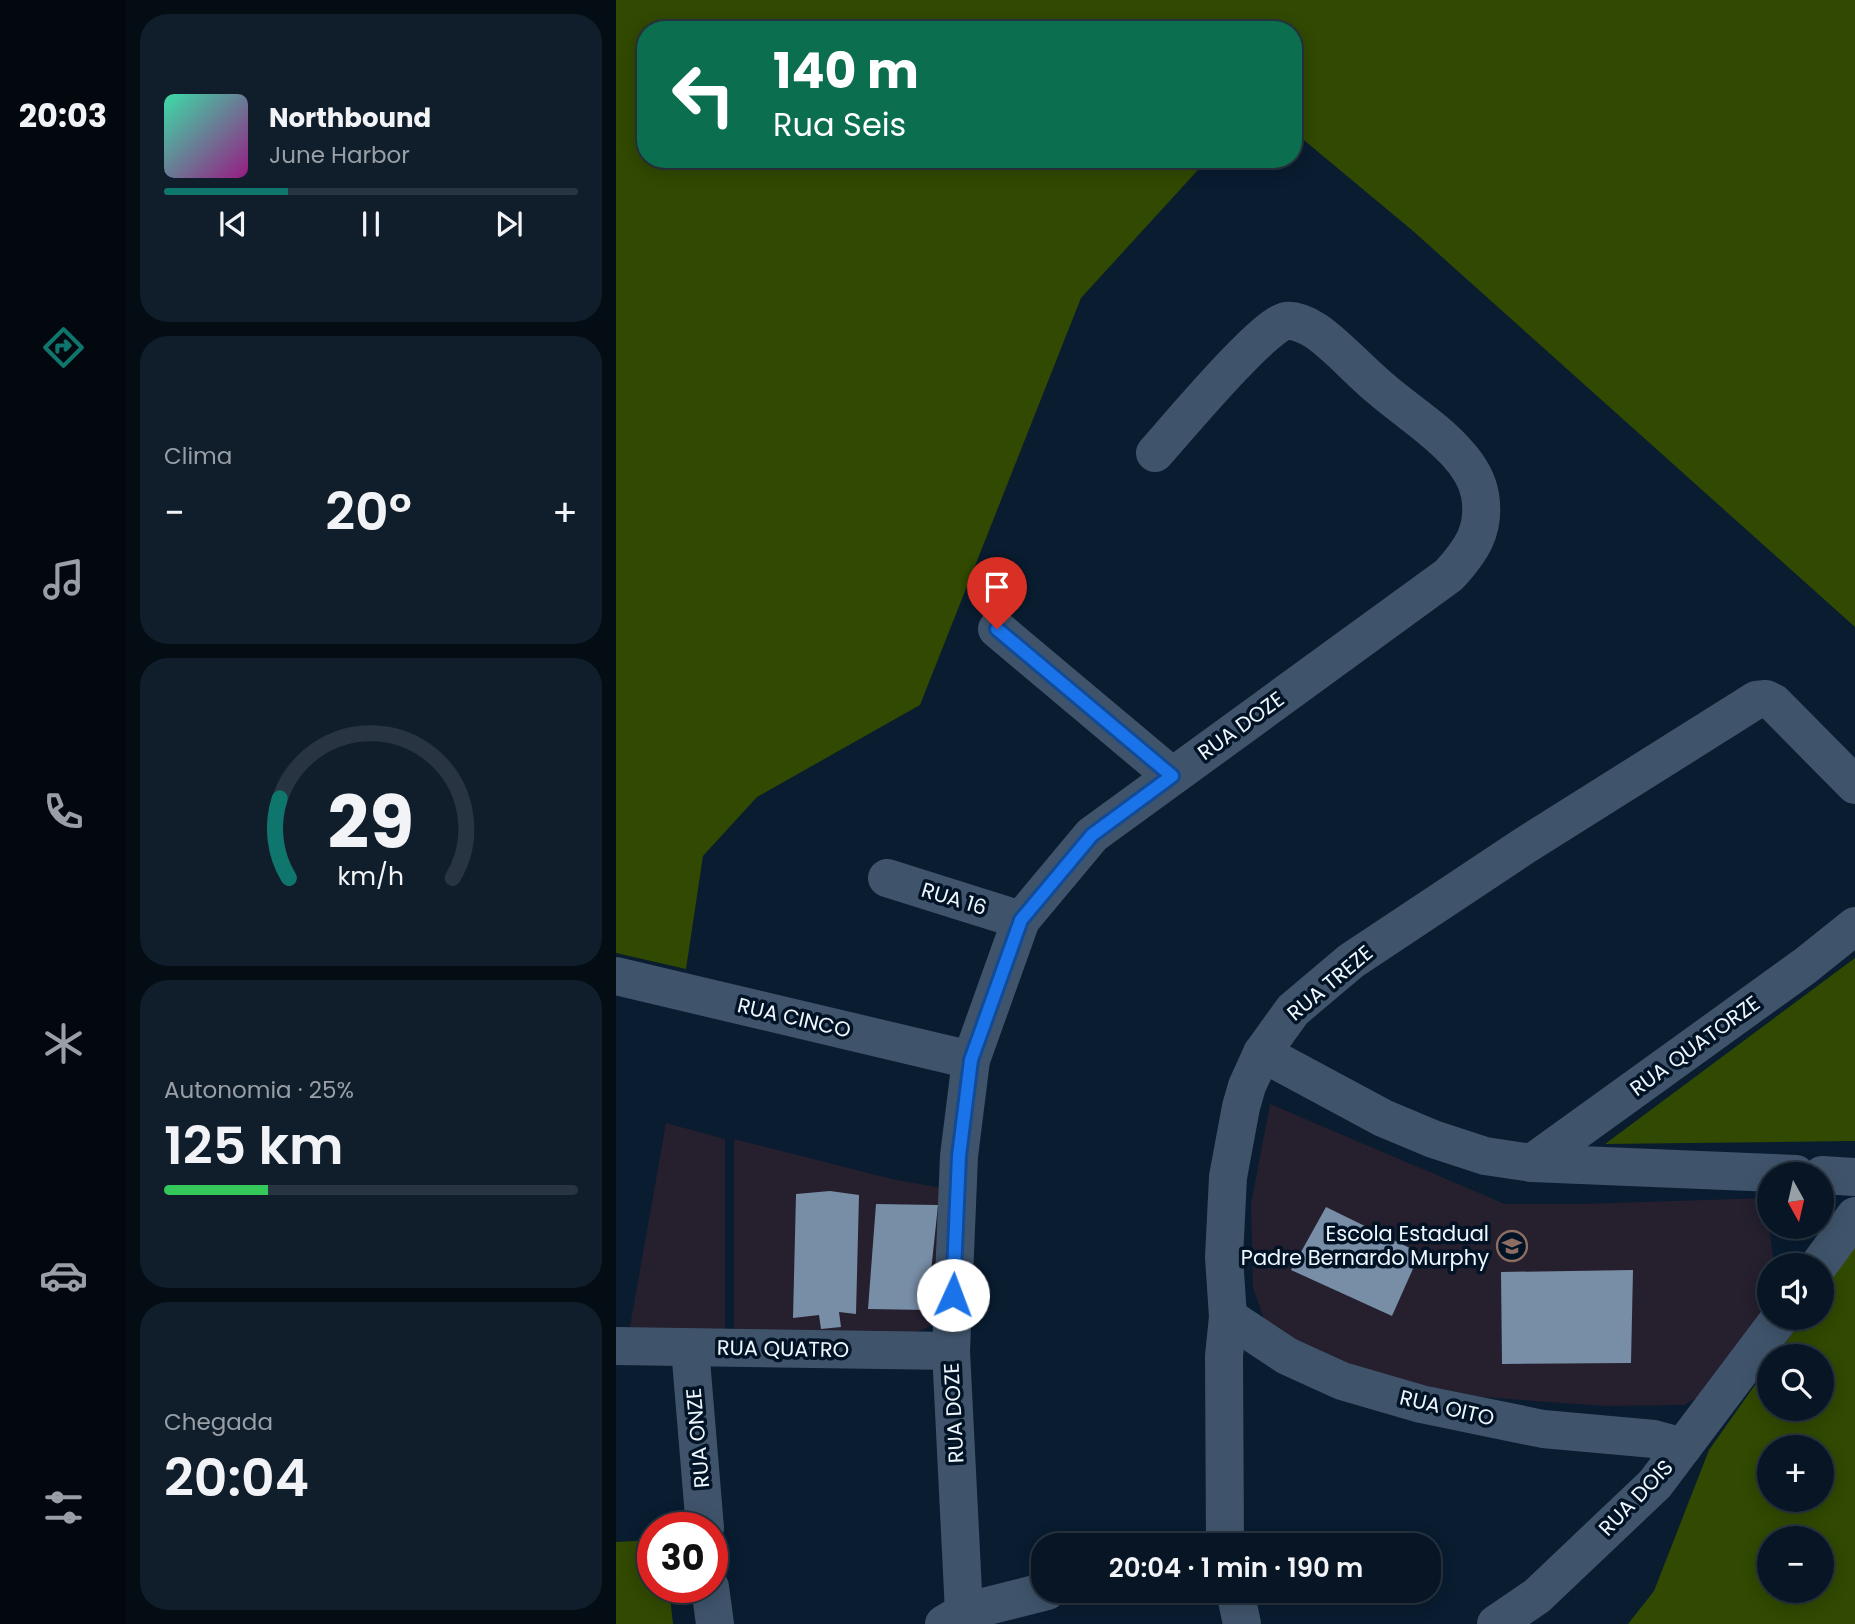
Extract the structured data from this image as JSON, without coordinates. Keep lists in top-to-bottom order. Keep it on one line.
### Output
{"streets":{"street":["RUA DOZE","RUA 16","RUA TREZE","RUA CINCO","RUA QUATORZE","RUA QUATRO","RUA OITO","RUA ONZE","RUA DOIS"]},"crossings":[["RUA DOZE","RUA 16"],["RUA DOZE","RUA CINCO"],["RUA DOZE","RUA QUATRO"],["RUA TREZE","RUA OITO"],["RUA QUATRO","RUA ONZE"],["RUA OITO","RUA DOIS"]],"places":{"school or university":["Escola Estadual Padre Bernardo Murphy"]},"north":"bottom","page":{"tabs":"20:03","turn":["140 m","Rua Seis"],"song":["Northbound","June Harbor"],"tile":["Clima",["Autonomia · 25%","125 km"],["Chegada","20:04"]],"heat":["−","20°","+"],"map_buttons":["+","−"],"limit":"30","trip":"20:04 · 1 min · 190 m","gauge":["29","km/h"]}}
